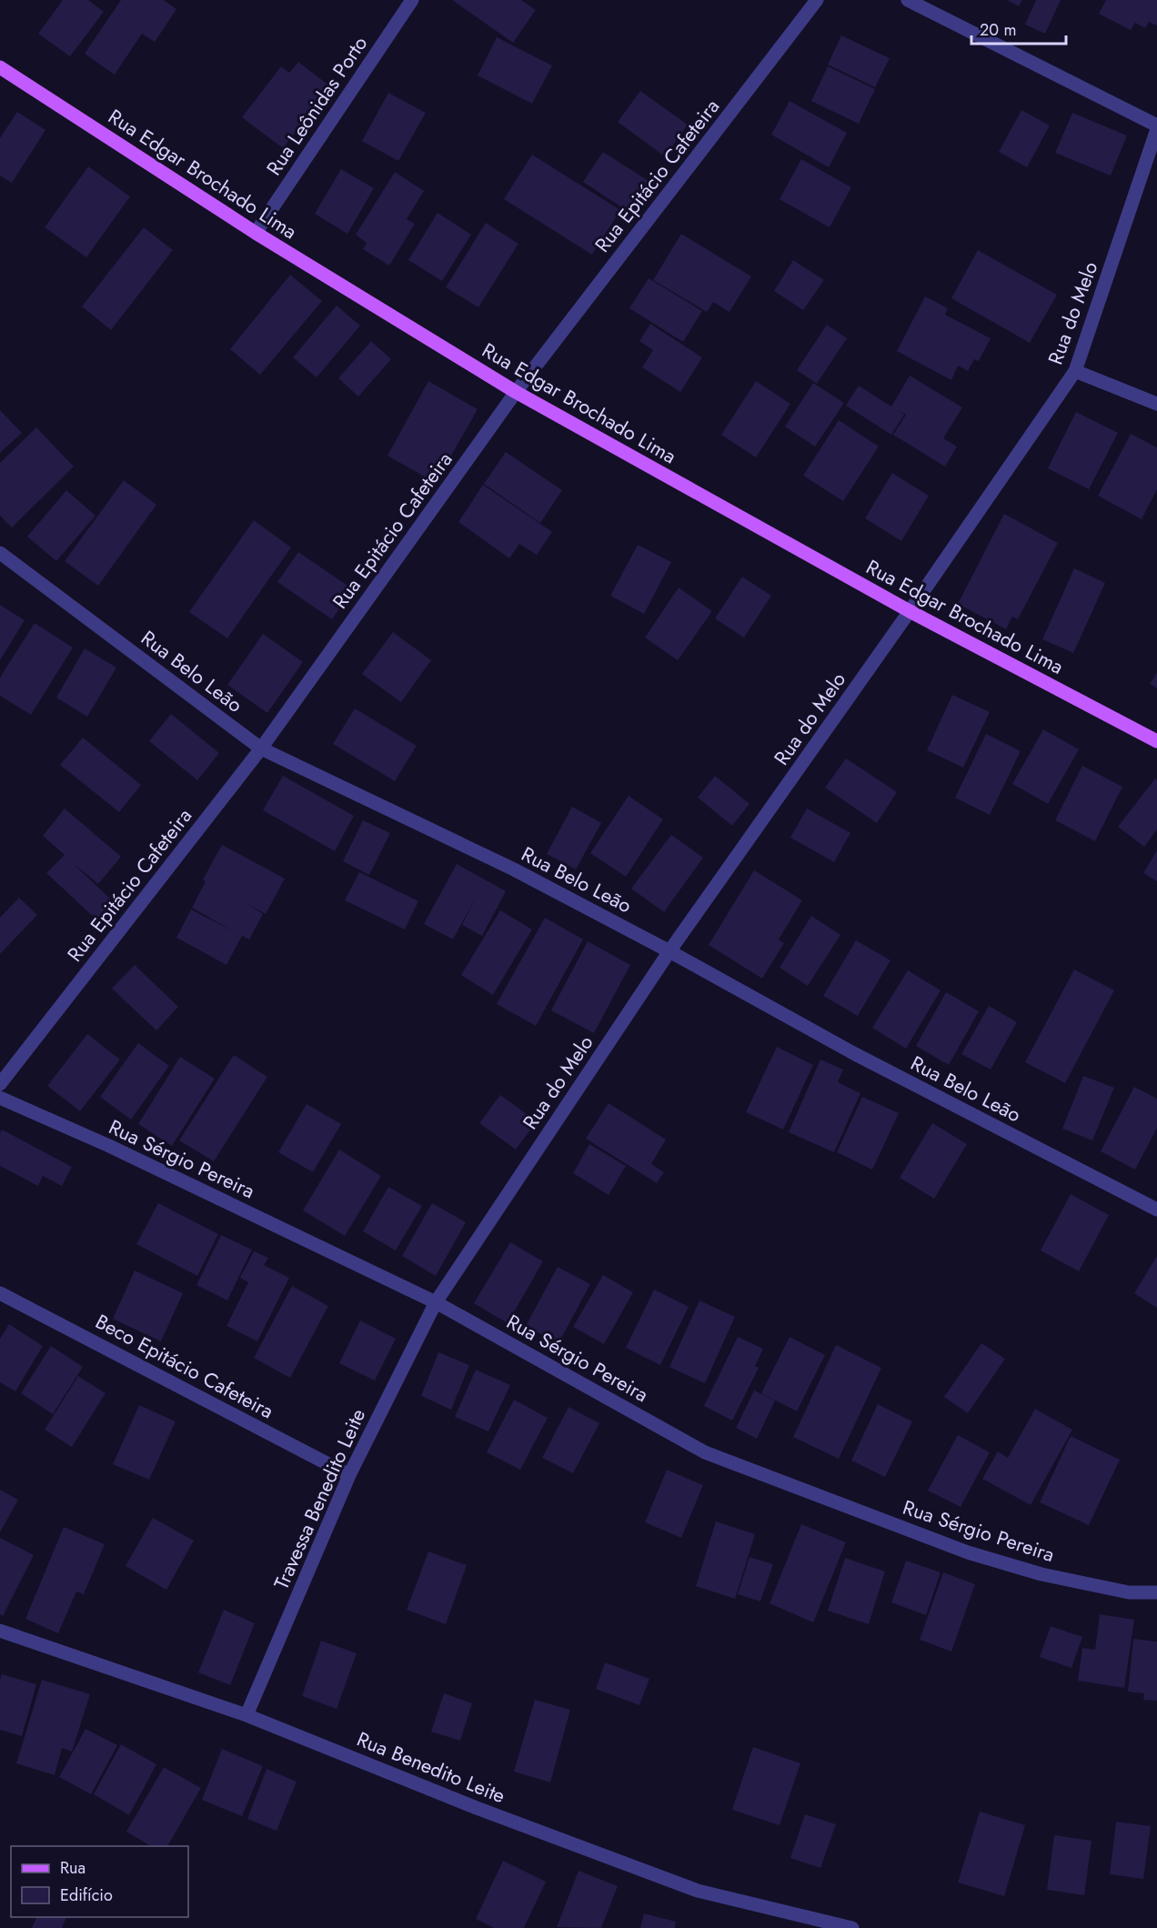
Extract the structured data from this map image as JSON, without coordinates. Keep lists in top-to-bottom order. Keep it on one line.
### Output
{"streets":{"main road":["Rua Edgar Brochado Lima"],"street":["Rua Leônidas Porto","Rua Epitácio Cafeteira","Rua do Melo","Rua Belo Leão","Rua Sérgio Pereira","Beco Epitácio Cafeteira","Travessa Benedito Leite","Rua Benedito Leite"]},"crossings":[["Rua Leônidas Porto","Rua Edgar Brochado Lima"],["Rua Edgar Brochado Lima","Rua Epitácio Cafeteira"],["Rua Edgar Brochado Lima","Rua do Melo"],["Rua Epitácio Cafeteira","Rua Belo Leão"],["Rua do Melo","Rua Belo Leão"],["Rua do Melo","Rua Sérgio Pereira"],["Rua do Melo","Travessa Benedito Leite"],["Rua Sérgio Pereira","Travessa Benedito Leite"],["Beco Epitácio Cafeteira","Travessa Benedito Leite"],["Travessa Benedito Leite","Rua Benedito Leite"]],"legend":["Rua","Edifício"],"scale_bar":"20 m"}
